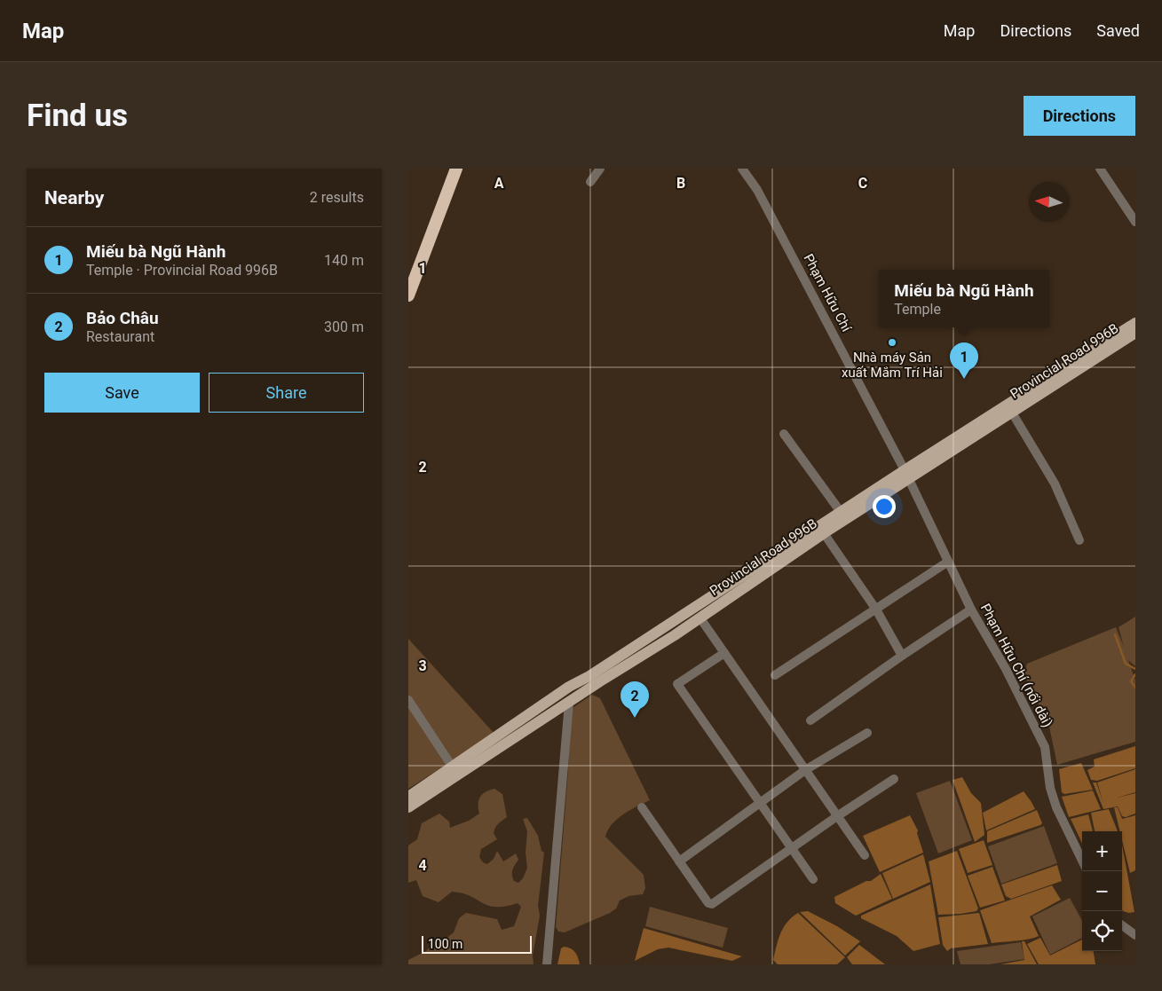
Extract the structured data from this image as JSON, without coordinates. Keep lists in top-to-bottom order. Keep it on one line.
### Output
{"streets":{"main road":["Provincial Road 996B"],"street":["Phạm Hữu Chí","Phạm Hữu Chí (nối dài)"]},"crossings":[["Phạm Hữu Chí","Provincial Road 996B"],["Phạm Hữu Chí","Phạm Hữu Chí (nối dài)"],["Provincial Road 996B","Phạm Hữu Chí (nối dài)"]],"places":["Nhà máy Sản xuất Mắm Trí Hải"],"scale_bar":"100 m","north":"left","page":{"header":"Map","nav":["Map","Directions","Saved"],"buttons":["Directions",["Save","Share"]],"title":"Find us","heading":["Nearby","2 results"],"list":[{"mark":"1","name":"Miếu bà Ngũ Hành","note":"Temple · Provincial Road 996B","value":"140 m"},{"mark":"2","name":"Bảo Châu","note":"Restaurant","value":"300 m"}],"popup":["Miếu bà Ngũ Hành","Temple"],"pins":["1","2"],"map_buttons":["+","−"],"scale":"100 m"},"grid":{"columns":["A","B","C"],"rows":["1","2","3","4"]}}
